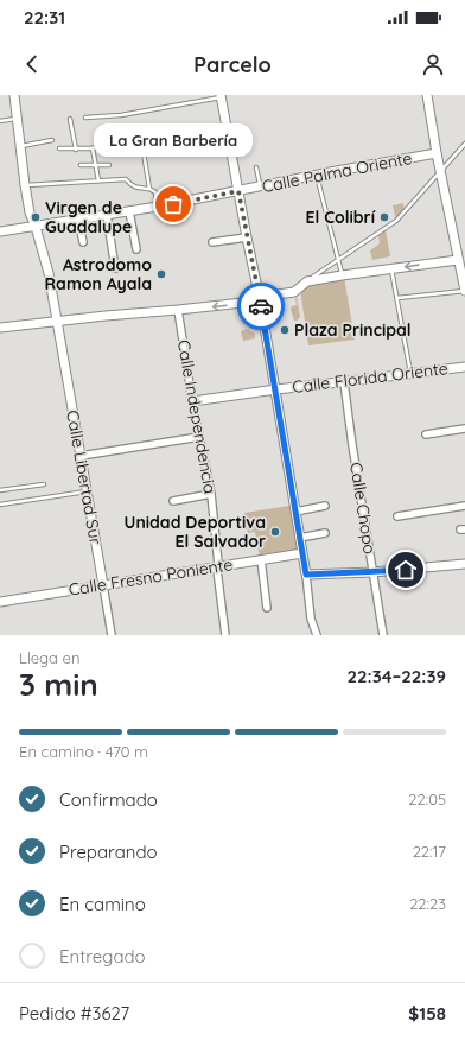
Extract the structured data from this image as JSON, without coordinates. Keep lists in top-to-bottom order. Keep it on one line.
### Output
{"streets":{"street":["Calle Palma Oriente","Calle Florida Oriente","Calle Independencia","Calle Libertad Sur","Calle Chopo","Calle Fresno Poniente"]},"crossings":[["Calle Palma Oriente","Calle Libertad Sur"],["Calle Florida Oriente","Calle Independencia"],["Calle Florida Oriente","Calle Chopo"],["Calle Independencia","Calle Fresno Poniente"],["Calle Libertad Sur","Calle Fresno Poniente"]],"places":["La Gran Barbería","Virgen de Guadalupe","El Colibrí","Astrodomo Ramon Ayala","Plaza Principal","Unidad Deportiva El Salvador"],"page":{"status":"22:31","header":"Parcelo","bubble":"La Gran Barbería","heading":["3 min","Llega en","22:34–22:39"],"panel":["Pedido #3627","$158"],"bar":"En camino · 470 m","list":[["Confirmado","22:05"],["Preparando","22:17"],["En camino","22:23"],"Entregado"]}}
